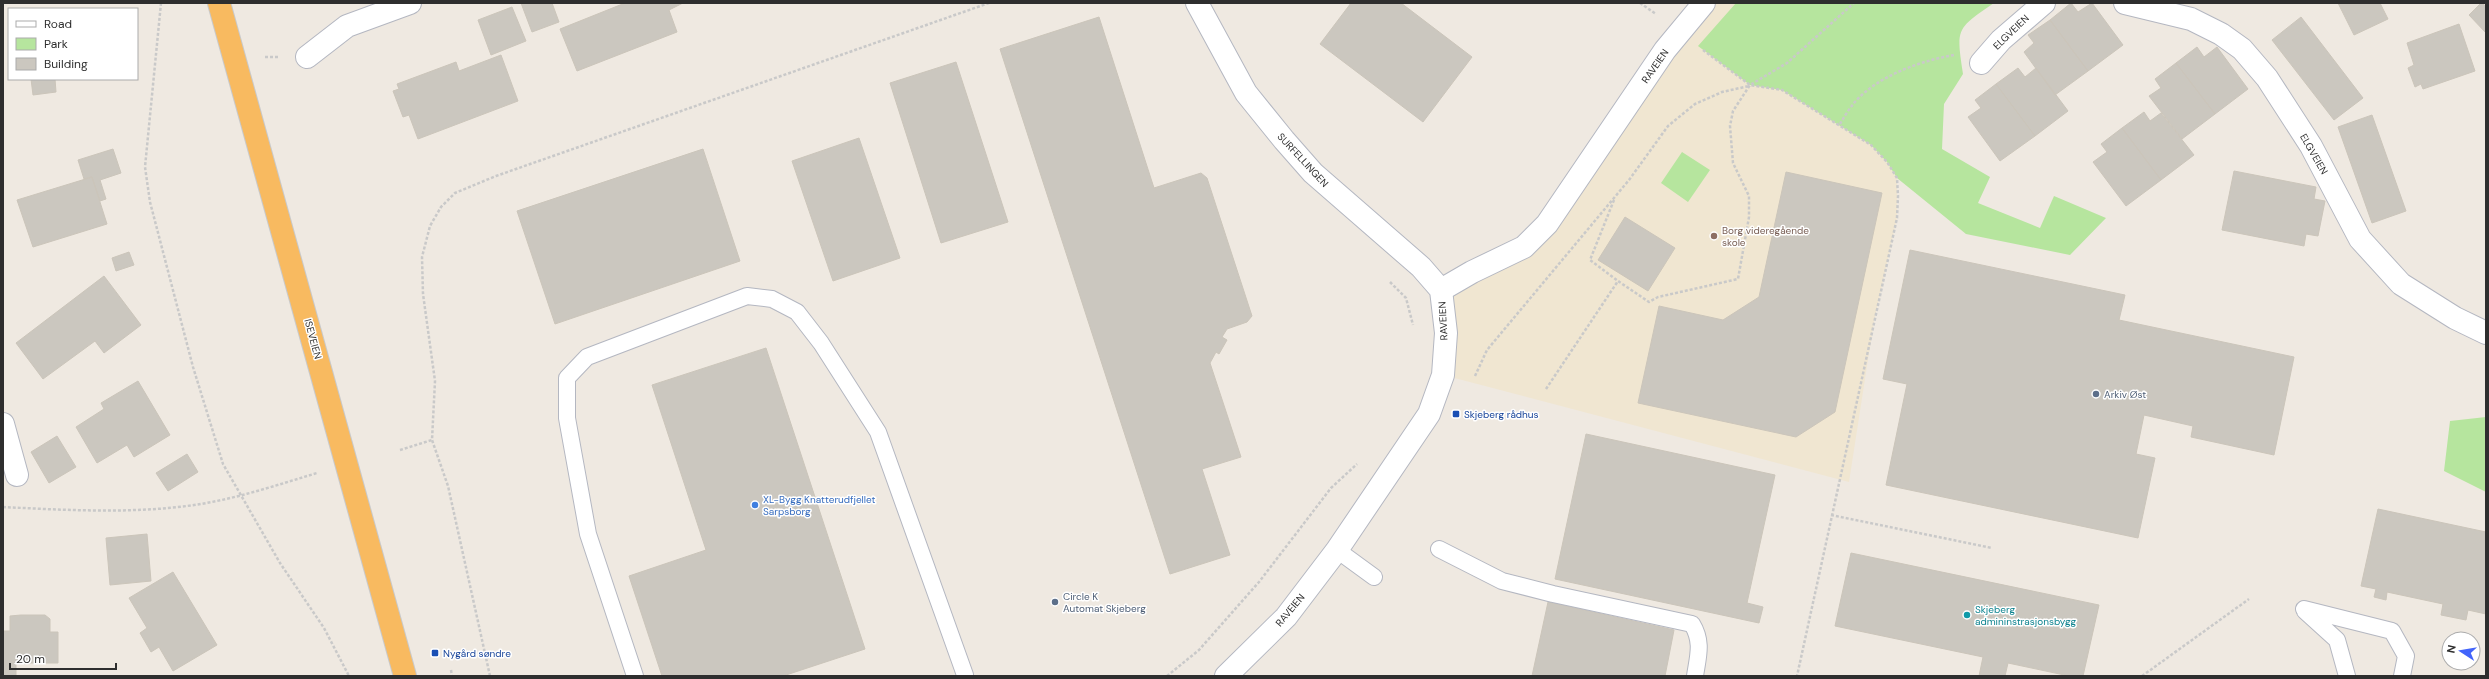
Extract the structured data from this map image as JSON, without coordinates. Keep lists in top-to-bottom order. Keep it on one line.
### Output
{"streets":{"highway":["ISEVEIEN"],"street":["ELGVEIEN","RAVEIEN","SURFELLINGEN"]},"crossings":[["RAVEIEN","SURFELLINGEN"]],"places":{"other":["Borg videregående skole","Arkiv Øst","XL-Bygg Knatterudfjellet Sarpsborg","Circle K Automat Skjeberg","Skjeberg admininstrasjonsbygg"],"transit":["Skjeberg rådhus","Nygård søndre"]},"legend":["Road","Park","Building"],"scale_bar":"20 m","north":"left"}
